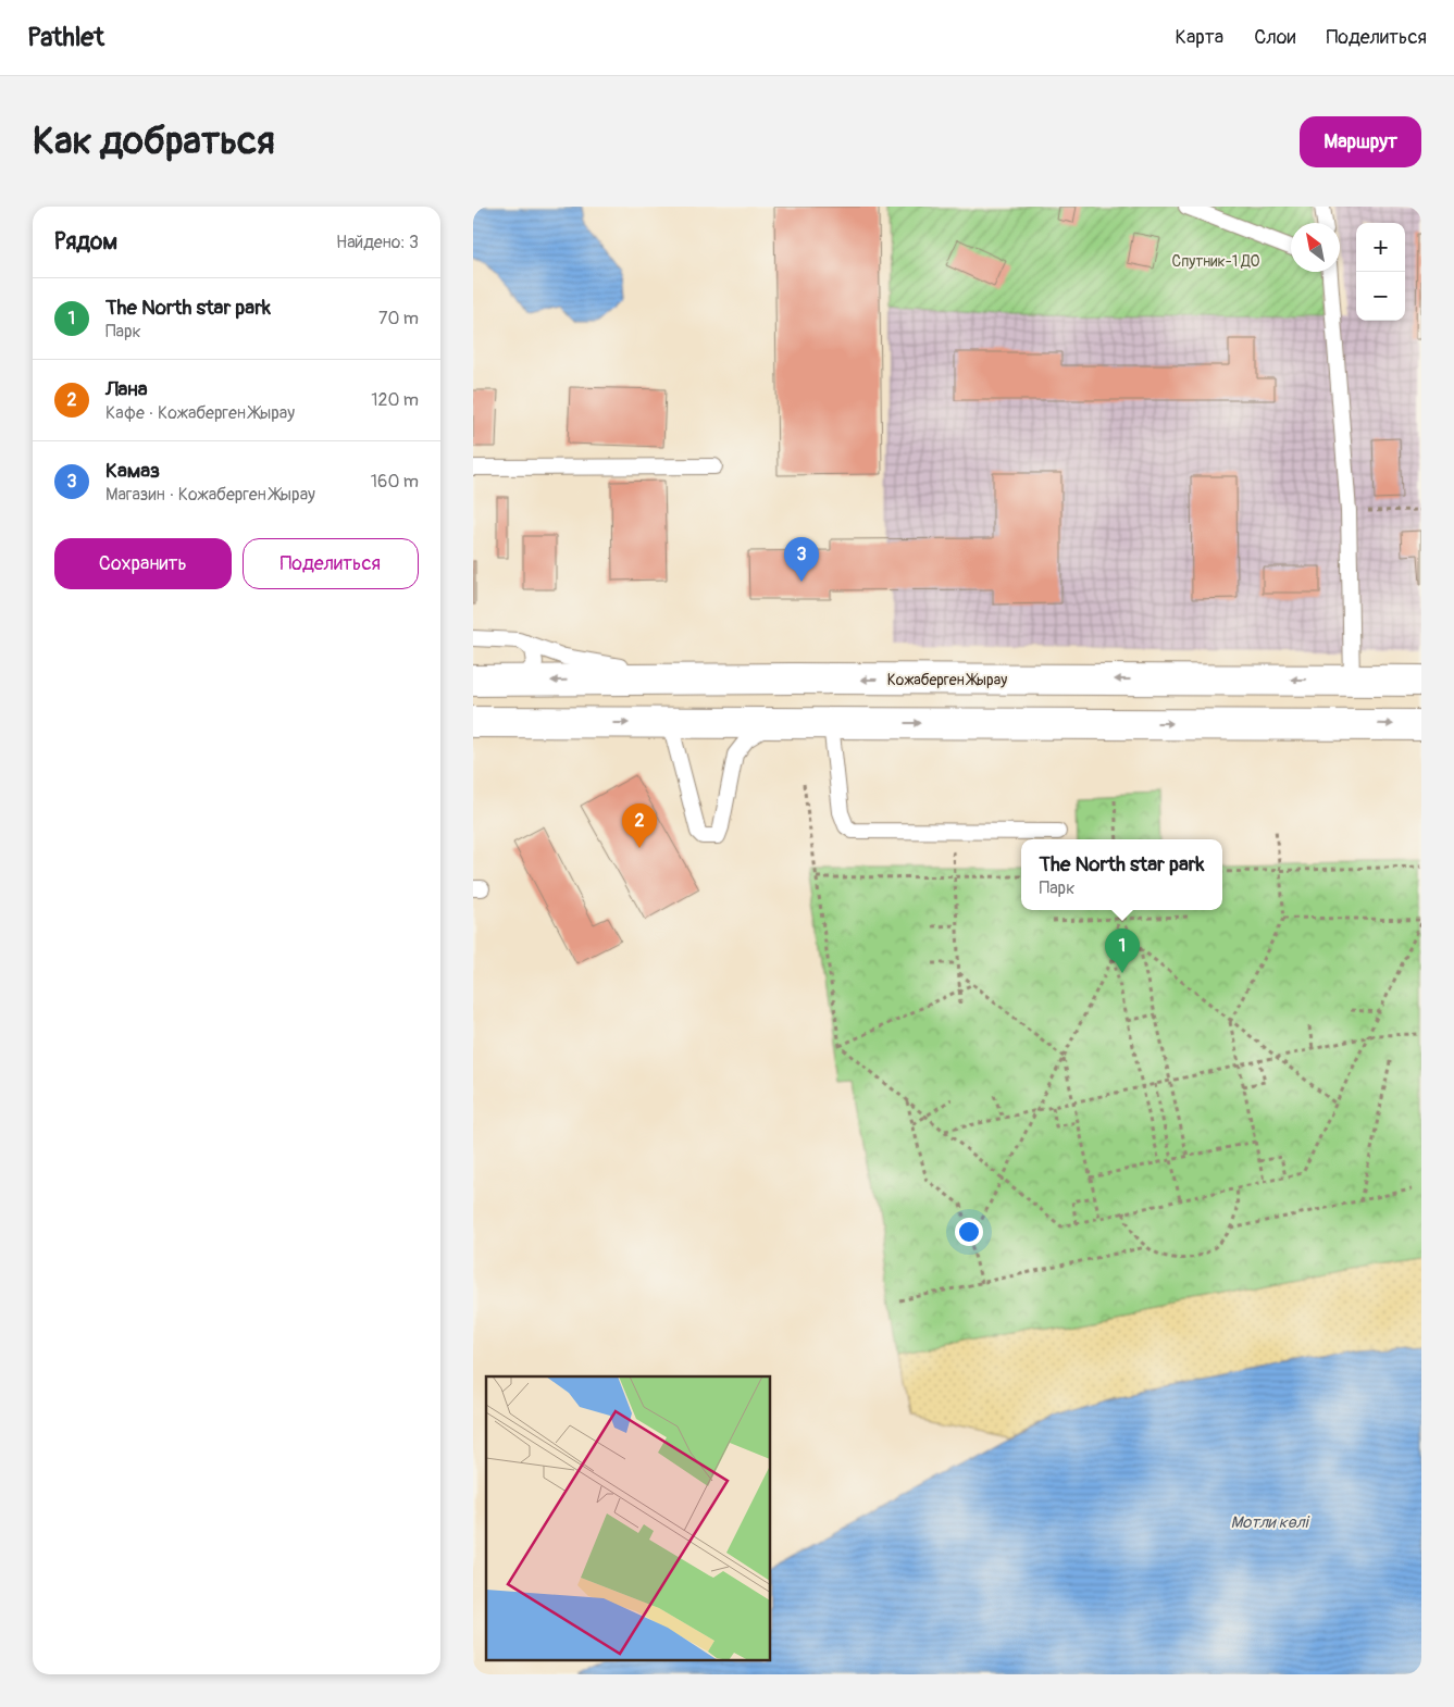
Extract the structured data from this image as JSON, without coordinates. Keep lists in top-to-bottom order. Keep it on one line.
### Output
{"streets":{"highway":["Кожаберген Жырау"]},"water":["Мотли көлі"],"parks":["Спутник-1 ДО"],"north":"top left","page":{"header":"Pathlet","nav":["Карта","Слои","Поделиться"],"buttons":["Маршрут",["Сохранить","Поделиться"]],"title":"Как добраться","heading":["Рядом","Найдено: 3"],"map_buttons":["+","−"],"list":[{"mark":"1","name":"The North star park","note":"Парк","value":"70 m"},{"mark":"2","name":"Лана","note":"Кафе · Кожаберген Жырау","value":"120 m"},{"mark":"3","name":"Камаз","note":"Магазин · Кожаберген Жырау","value":"160 m"}],"pins":["3","2","1"],"popup":["The North star park","Парк"]}}
